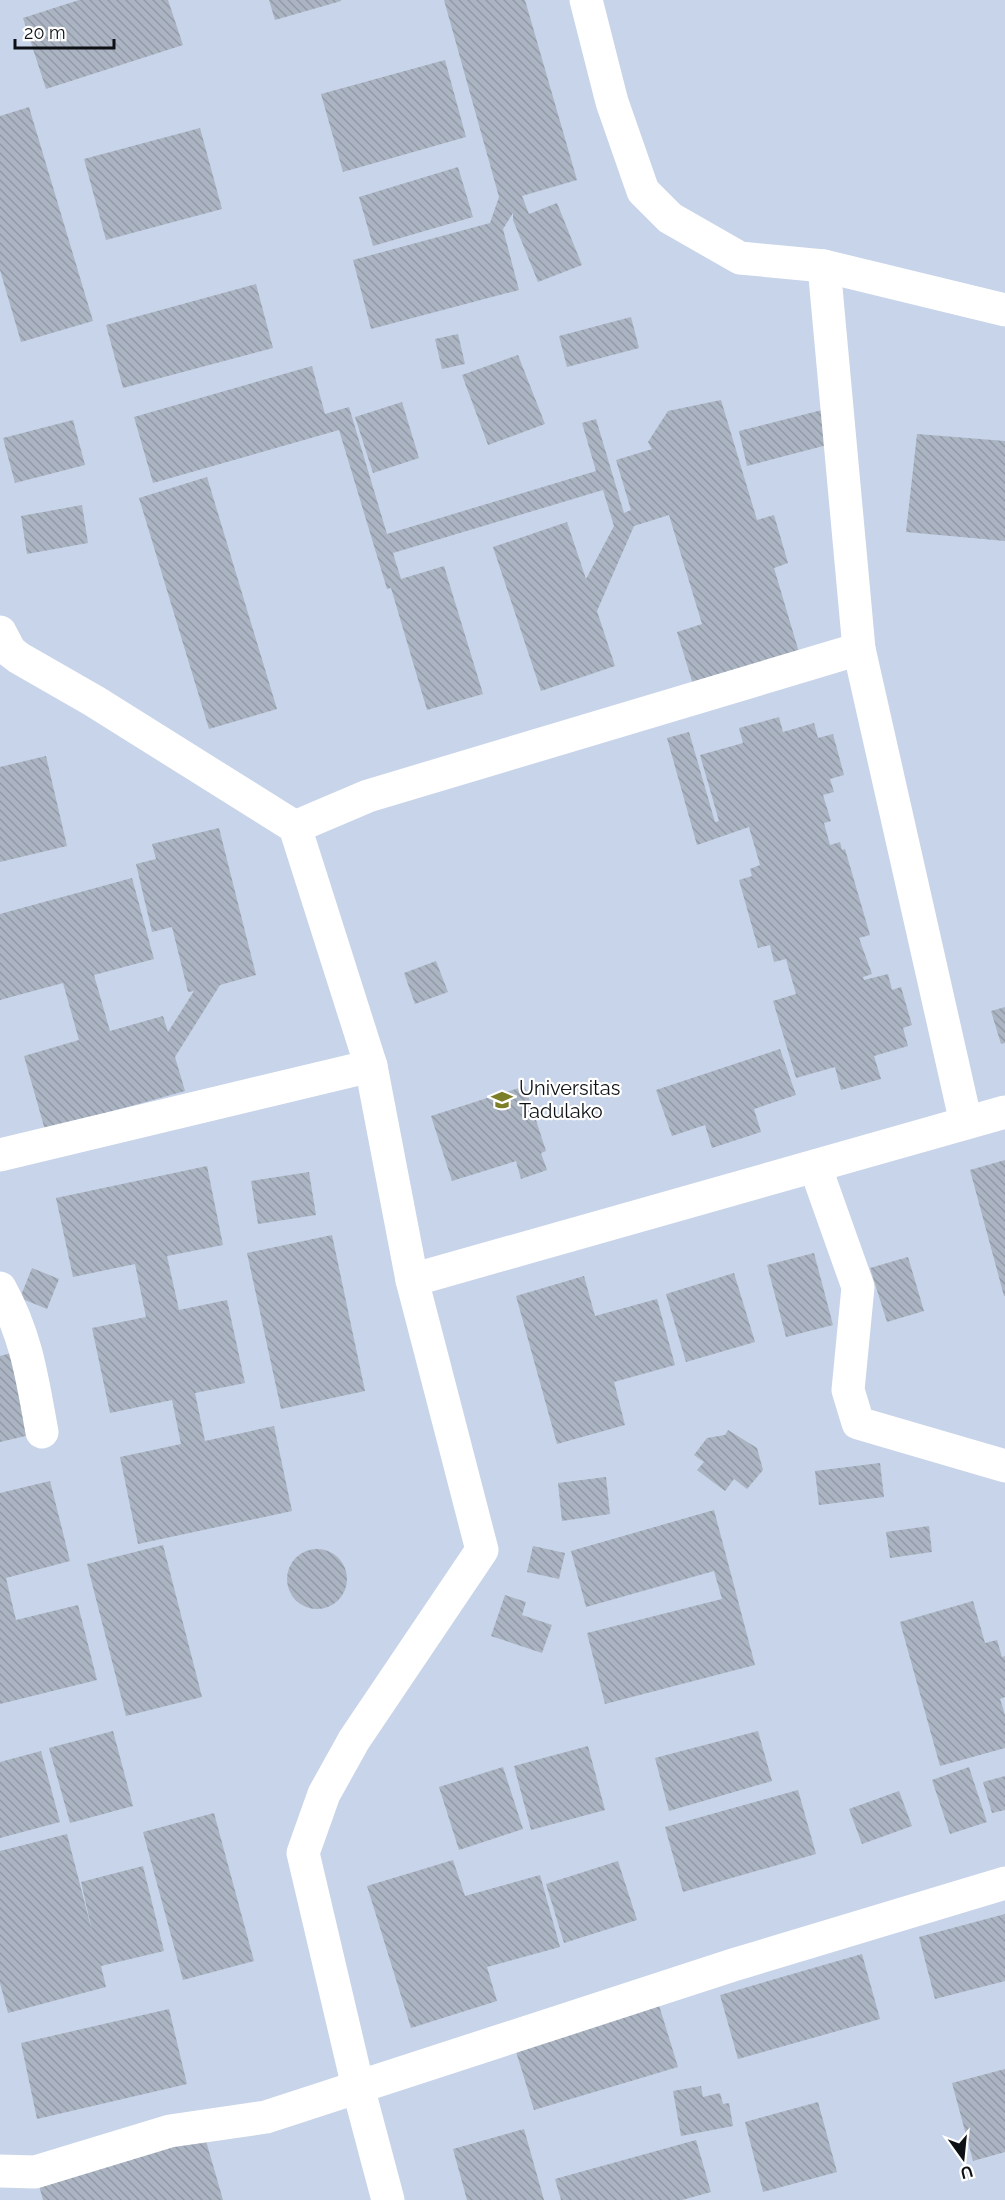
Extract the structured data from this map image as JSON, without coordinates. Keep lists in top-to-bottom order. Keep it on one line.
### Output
{"places":{"school or university":["Universitas Tadulako"]},"scale_bar":"20 m","north":"bottom"}
